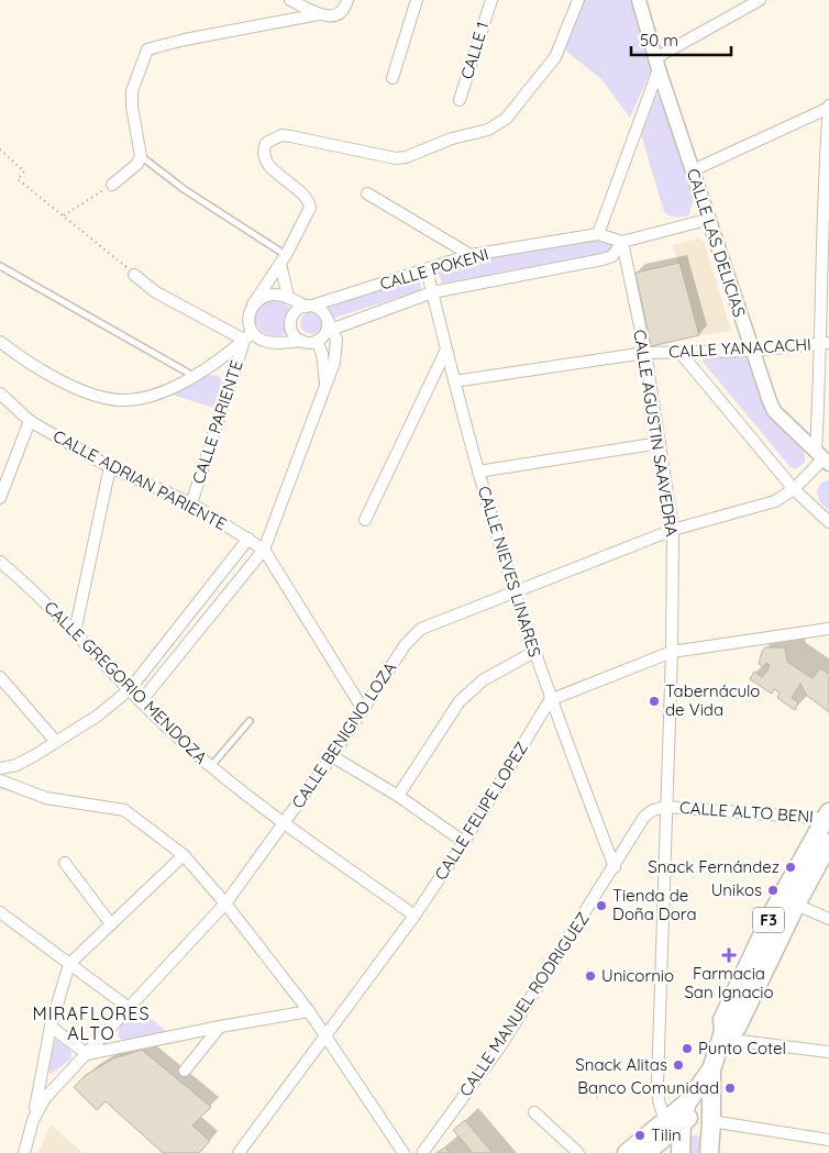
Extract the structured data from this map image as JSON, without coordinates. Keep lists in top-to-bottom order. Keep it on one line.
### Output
{"streets":{"main road":["F3"],"street":["CALLE 1","CALLE LAS DELICIAS","CALLE POKENI","CALLE YANACACHI","CALLE PARIENTE","CALLE AGUSTIN SAAVEDRA","CALLE ADRIAN PARIENTE","CALLE NIEVES LINARES","CALLE GREGORIO MENDOZA","CALLE BENIGNO LOZA","CALLE FELIPE LOPEZ","CALLE ALTO BENI","CALLE MANUEL RODRIGUEZ"]},"crossings":[["CALLE LAS DELICIAS","CALLE POKENI"],["CALLE LAS DELICIAS","CALLE YANACACHI"],["CALLE LAS DELICIAS","CALLE BENIGNO LOZA"],["CALLE POKENI","CALLE AGUSTIN SAAVEDRA"],["CALLE POKENI","CALLE NIEVES LINARES"],["CALLE YANACACHI","CALLE AGUSTIN SAAVEDRA"],["CALLE YANACACHI","CALLE NIEVES LINARES"],["CALLE PARIENTE","CALLE ADRIAN PARIENTE"],["CALLE AGUSTIN SAAVEDRA","CALLE BENIGNO LOZA"],["CALLE AGUSTIN SAAVEDRA","CALLE ALTO BENI"],["CALLE AGUSTIN SAAVEDRA","F3"],["CALLE AGUSTIN SAAVEDRA","CALLE MANUEL RODRIGUEZ"],["CALLE ADRIAN PARIENTE","CALLE BENIGNO LOZA"],["CALLE NIEVES LINARES","CALLE BENIGNO LOZA"],["CALLE NIEVES LINARES","CALLE FELIPE LOPEZ"],["CALLE NIEVES LINARES","CALLE MANUEL RODRIGUEZ"],["CALLE GREGORIO MENDOZA","CALLE BENIGNO LOZA"],["CALLE GREGORIO MENDOZA","CALLE FELIPE LOPEZ"],["CALLE ALTO BENI","F3"],["CALLE ALTO BENI","CALLE MANUEL RODRIGUEZ"]],"districts":["MIRAFLORES ALTO"],"places":{"other":["Tabernáculo de Vida","Snack Fernández","Unikos","Tienda de Doña Dora","Unicornio","Punto Cotel","Snack Alitas","Banco Comunidad","Tilin"],"health":["Farmacia San Ignacio"]},"scale_bar":"50 m"}
